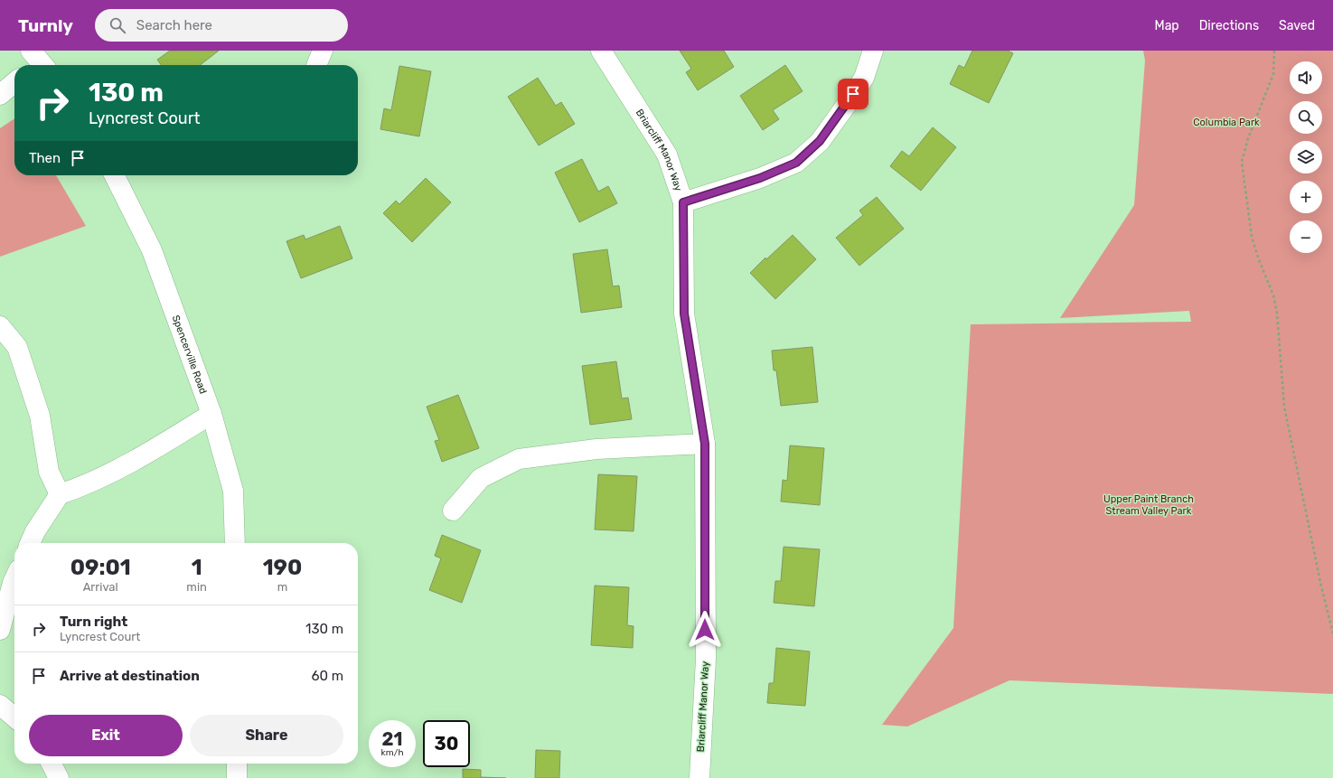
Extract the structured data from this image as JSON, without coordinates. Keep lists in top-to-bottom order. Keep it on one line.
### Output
{"streets":{"street":["Briarcliff Manor Way","Spencerville Road"]},"parks":["Columbia Park","Upper Paint Branch Stream Valley Park"],"page":{"header":"Turnly","search":"Search here","nav":["Map","Directions","Saved"],"map_buttons":["+","−"],"turn":["130 m","Lyncrest Court"],"then":"Then","eta":["09:01","Arrival","1","min","190","m"],"list":[{"name":"Turn right","note":"Lyncrest Court","value":"130 m"},{"name":"Arrive at destination","value":"60 m"}],"buttons":["Exit","Share"],"speed":"21 km/h","limit":"30"}}
